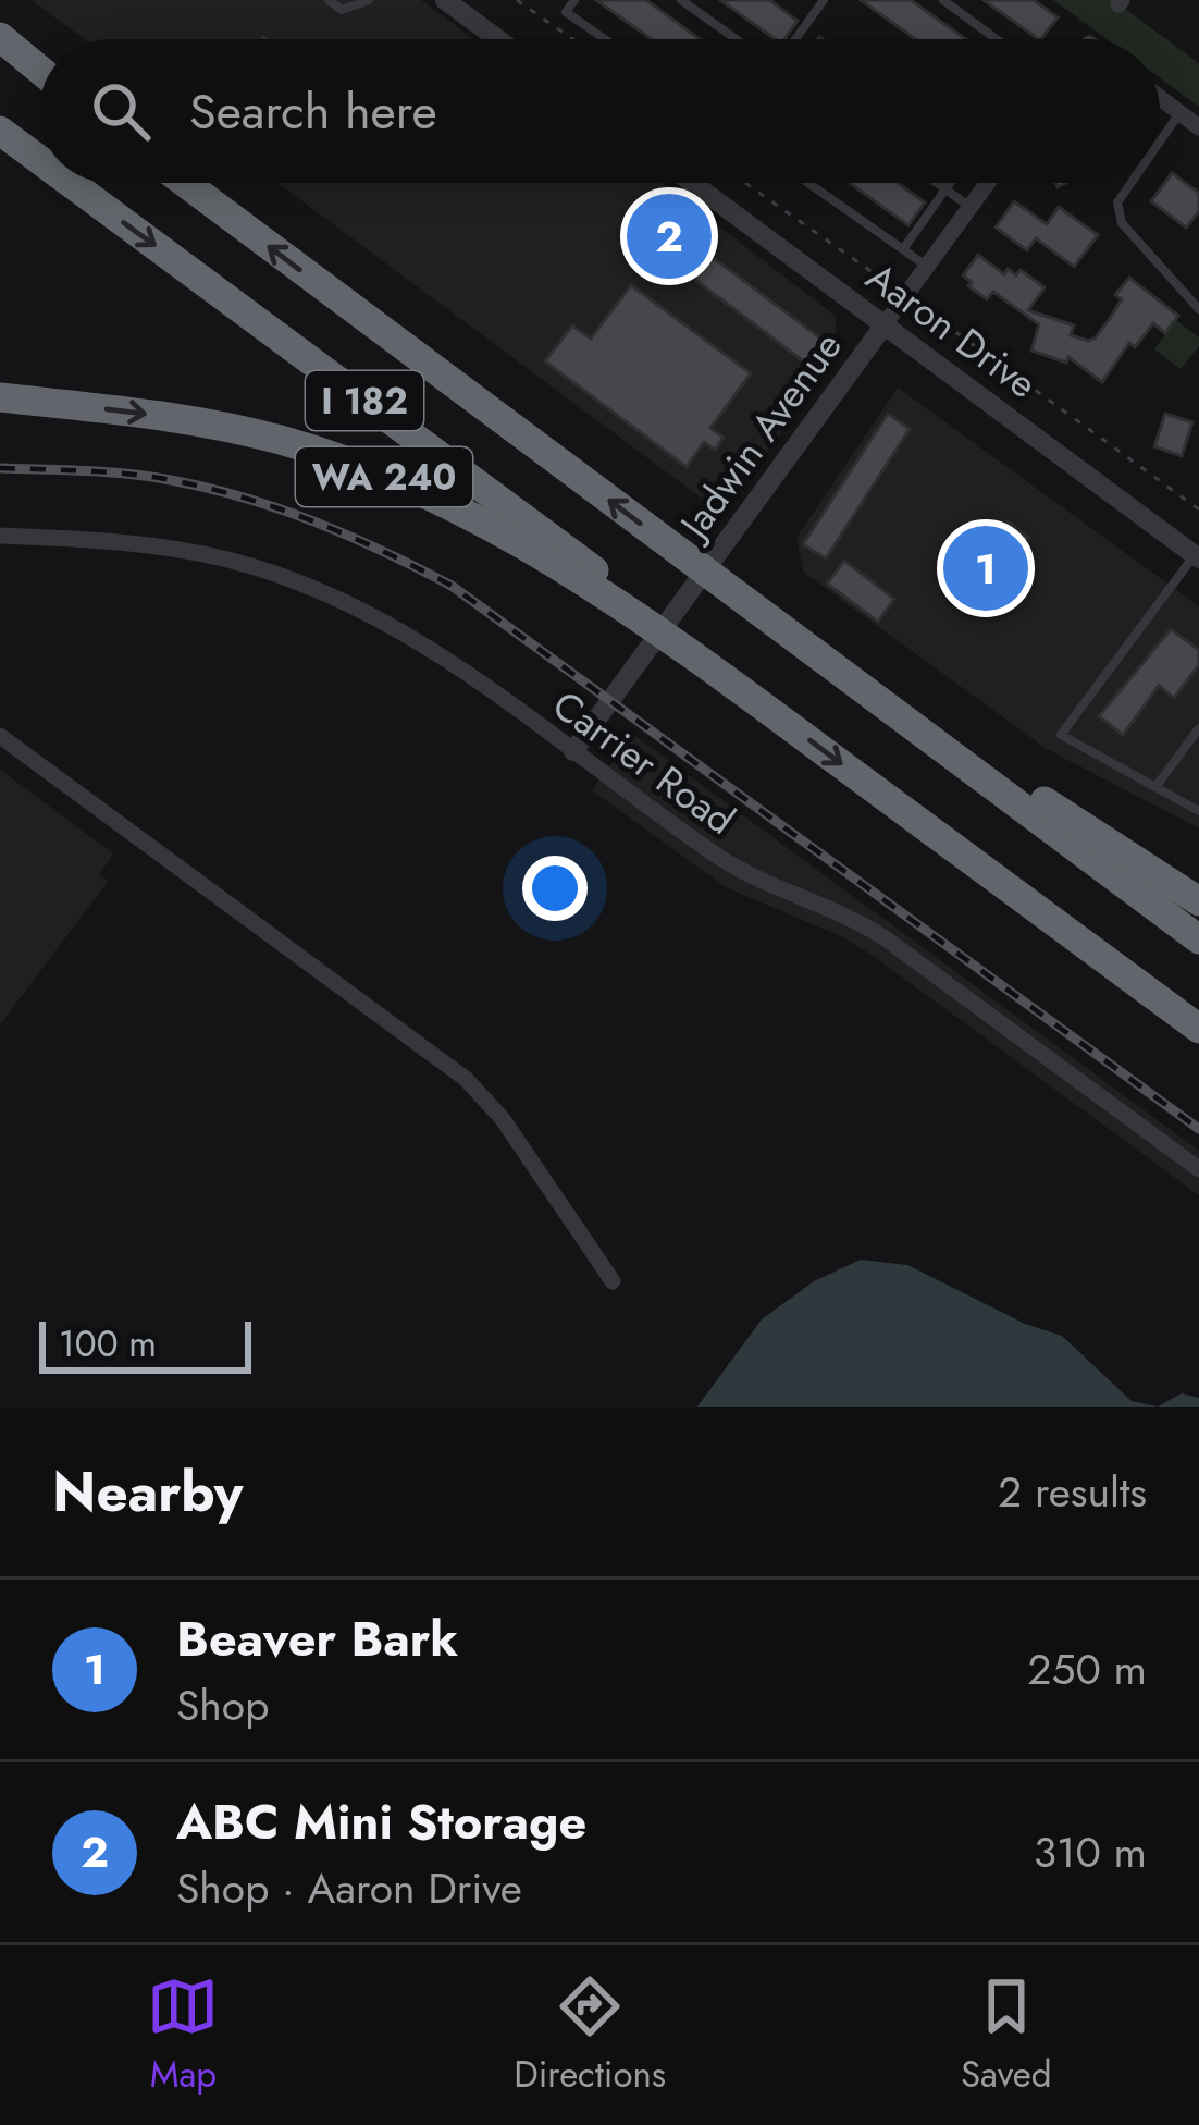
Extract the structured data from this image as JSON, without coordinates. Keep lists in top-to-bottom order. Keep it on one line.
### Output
{"streets":{"highway":["I 182","WA 240"],"street":["Aaron Drive","Jadwin Avenue","Carrier Road"]},"crossings":[["Aaron Drive","Jadwin Avenue"],["I 182","WA 240"],["Jadwin Avenue","Carrier Road"]],"scale_bar":"100 m","page":{"search":"Search here","pins":["2","1"],"scale":"100 m","heading":["Nearby","2 results"],"list":[{"mark":"1","name":"Beaver Bark","note":"Shop","value":"250 m"},{"mark":"2","name":"ABC Mini Storage","note":"Shop · Aaron Drive","value":"310 m"}],"nav":["Map","Directions","Saved"]}}
